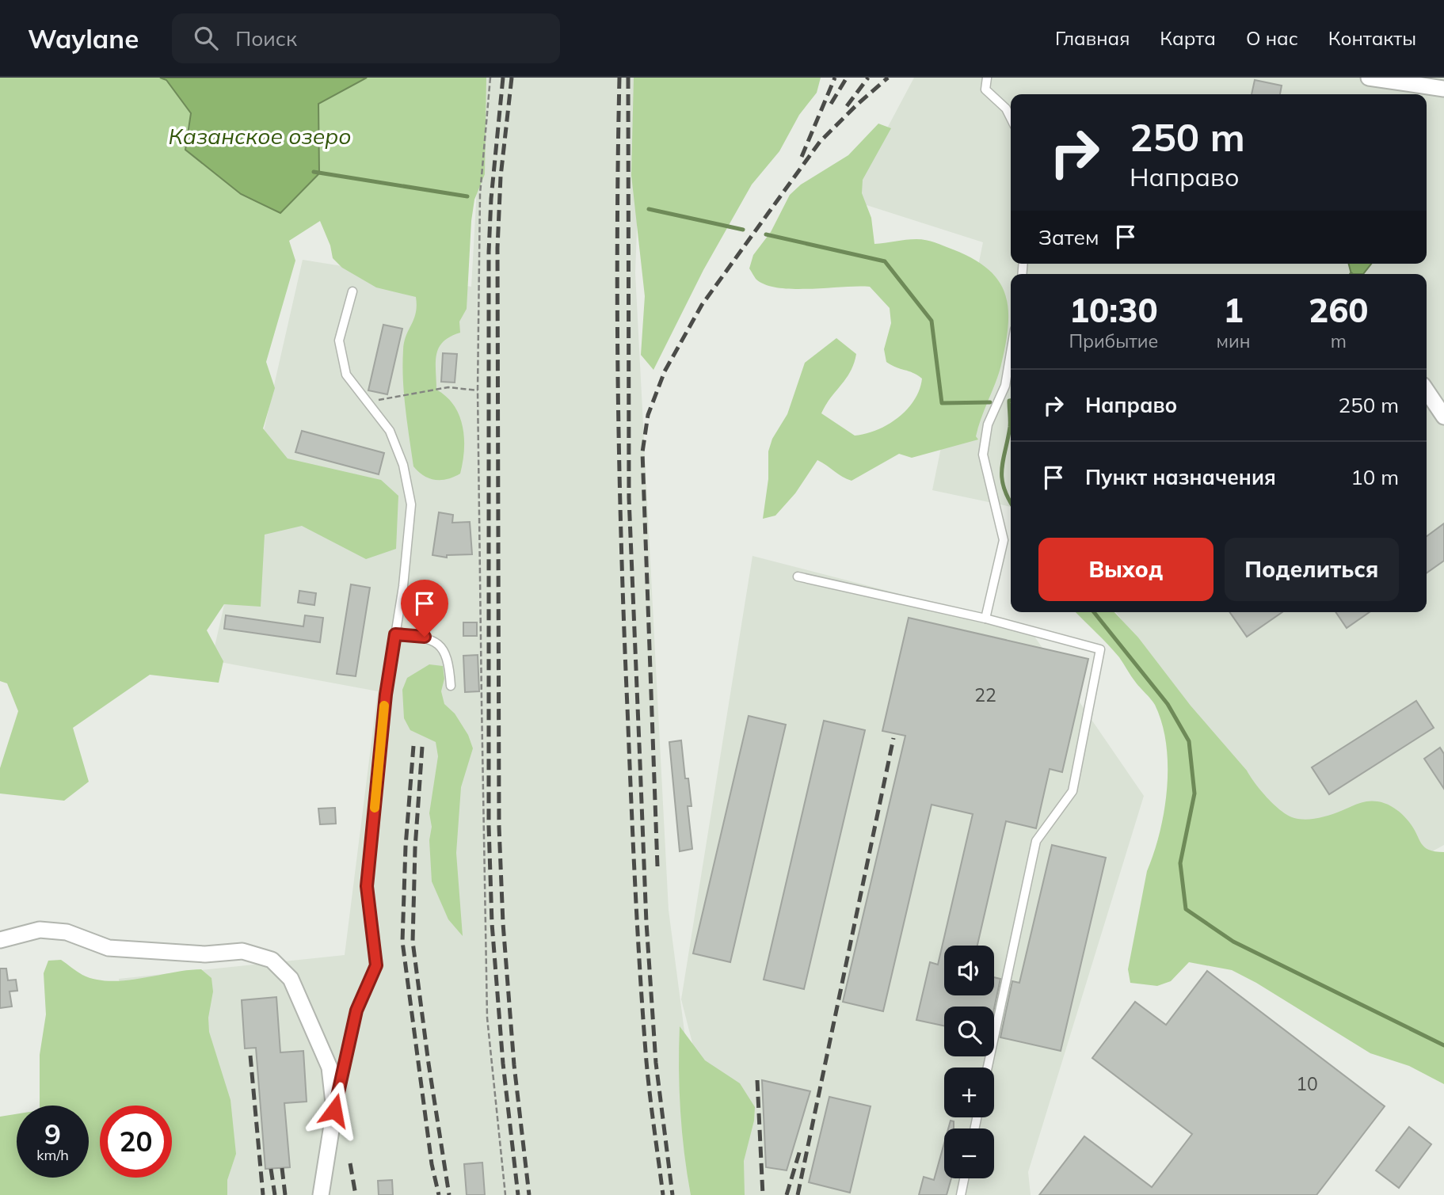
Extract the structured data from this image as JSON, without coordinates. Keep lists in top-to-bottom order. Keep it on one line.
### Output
{"water":["Казанское озеро"],"house_numbers":["22","10"],"page":{"header":"Waylane","search":"Поиск","nav":["Главная","Карта","О нас","Контакты"],"turn":["250 m","Направо"],"then":"Затем","eta":["10:30","Прибытие","1","мин","260","m"],"list":[{"name":"Направо","value":"250 m"},{"name":"Пункт назначения","value":"10 m"}],"buttons":["Выход","Поделиться"],"map_buttons":["+","−"],"speed":"9 km/h","limit":"20"}}
